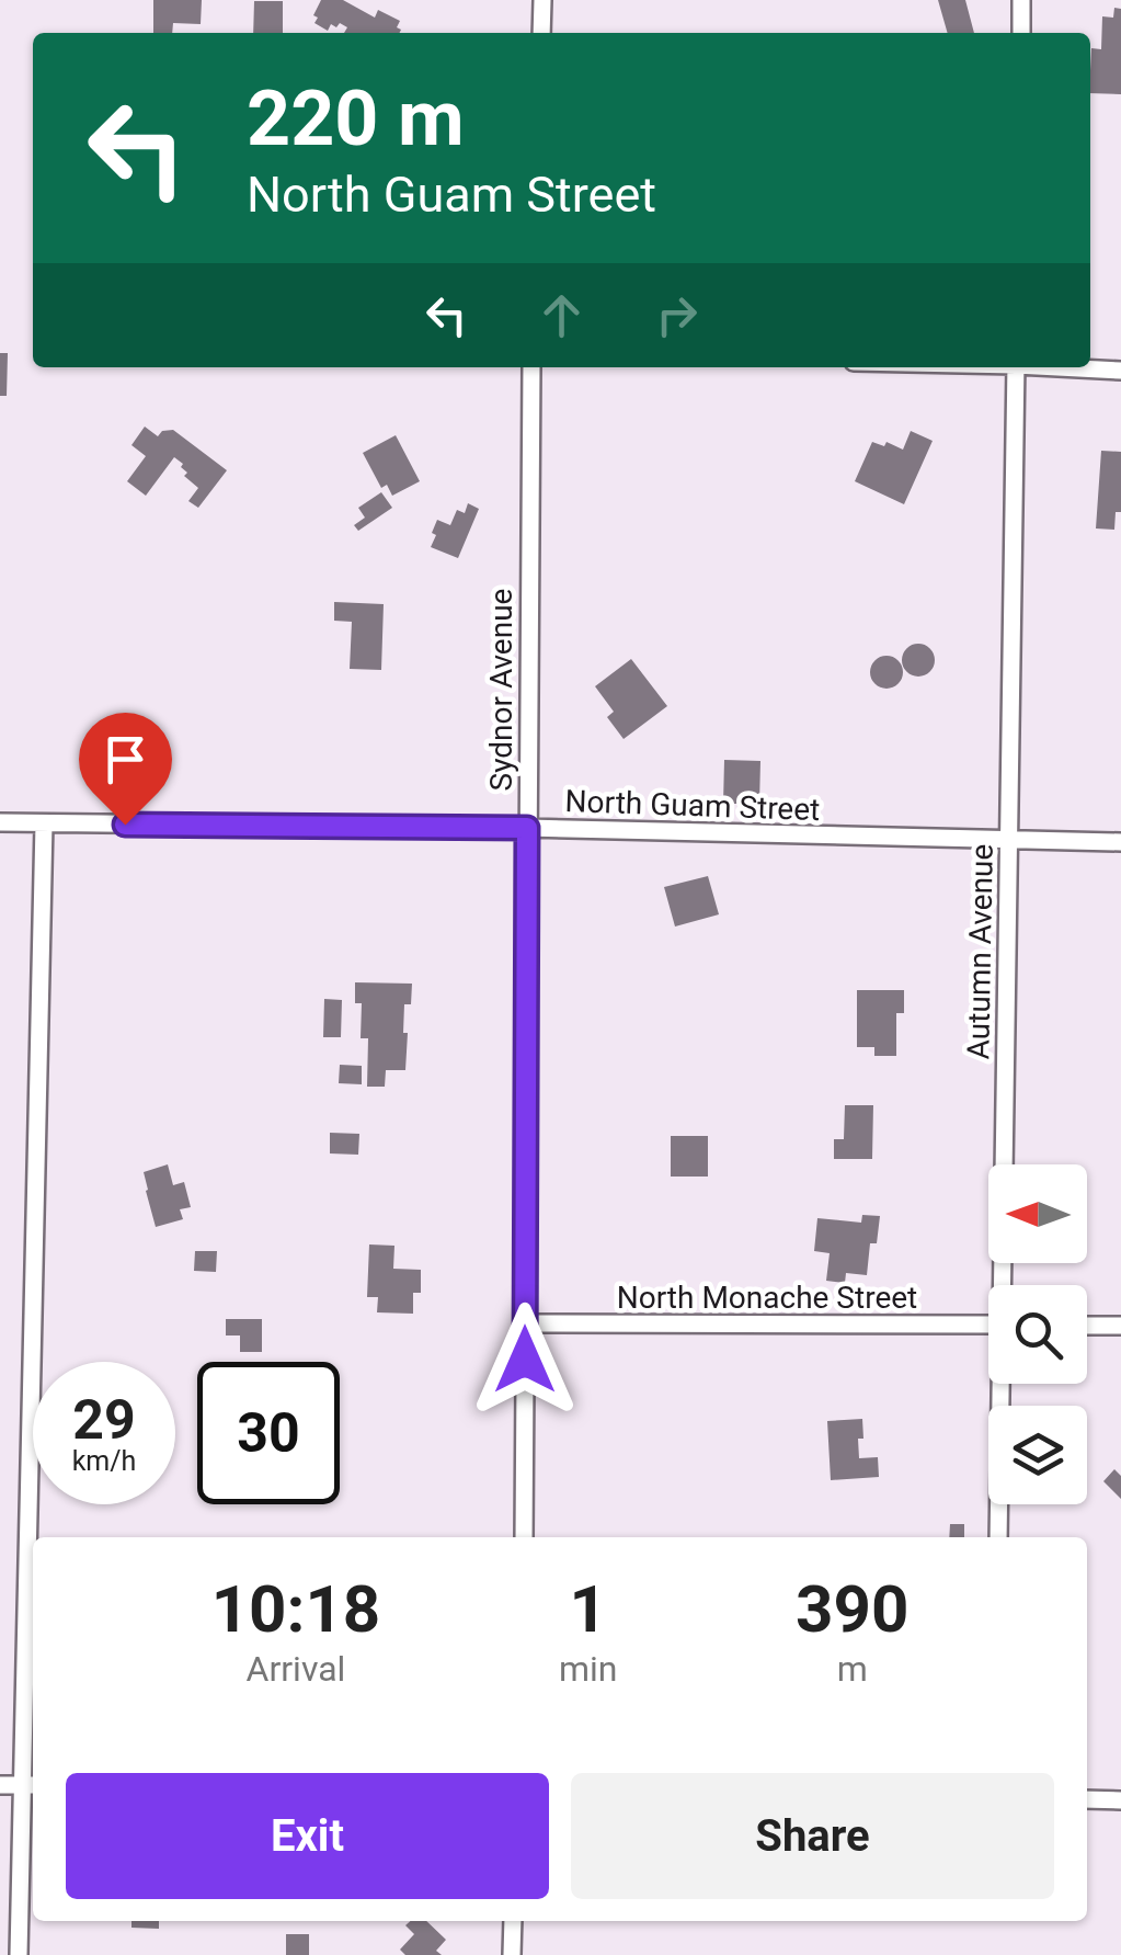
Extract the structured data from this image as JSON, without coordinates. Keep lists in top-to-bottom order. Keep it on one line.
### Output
{"streets":{"street":["Sydnor Avenue","North Guam Street","Autumn Avenue","North Monache Street"]},"crossings":[["Sydnor Avenue","North Guam Street"],["Sydnor Avenue","North Monache Street"],["North Guam Street","Autumn Avenue"]],"north":"left","page":{"turn":["220 m","North Guam Street"],"speed":"29 km/h","limit":"30","eta":["10:18","Arrival","1","min","390","m"],"buttons":["Exit","Share"]}}
